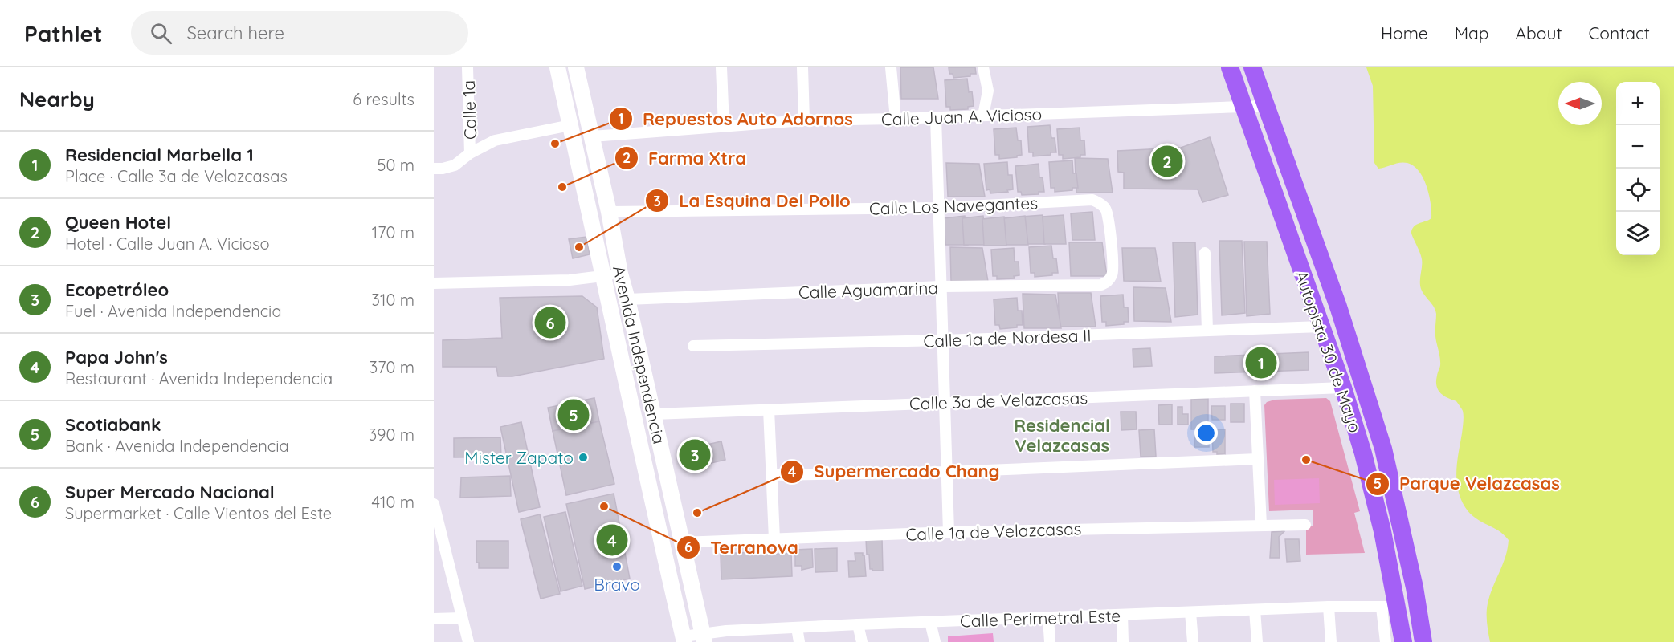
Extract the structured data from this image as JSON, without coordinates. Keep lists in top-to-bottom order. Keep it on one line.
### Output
{"streets":{"highway":["Autopista 30 de Mayo"],"main road":["Avenida Independencia"],"street":["Calle 1a","Calle Juan A. Vicioso","Calle Los Navegantes","Calle Aguamarina","Calle 1a de Nordesa II","Calle 3a de Velazcasas","Calle 1a de Velazcasas","Calle Perimetral Este"]},"crossings":[["Calle Juan A. Vicioso","Autopista 30 de Mayo"],["Calle Juan A. Vicioso","Avenida Independencia"],["Calle Los Navegantes","Calle Aguamarina"],["Calle Los Navegantes","Avenida Independencia"],["Calle Aguamarina","Avenida Independencia"],["Calle 1a de Nordesa II","Autopista 30 de Mayo"],["Autopista 30 de Mayo","Calle 3a de Velazcasas"],["Autopista 30 de Mayo","Calle Perimetral Este"],["Avenida Independencia","Calle 3a de Velazcasas"],["Avenida Independencia","Calle 1a de Velazcasas"],["Avenida Independencia","Calle Perimetral Este"]],"districts":["Residencial Velazcasas"],"places":["Repuestos Auto Adornos","Farma Xtra","La Esquina Del Pollo","Mister Zapato","Parque Velazcasas","Terranova","Supermercado Chang","Bravo"],"north":"left","page":{"header":"Pathlet","search":"Search here","nav":["Home","Map","About","Contact"],"heading":["Nearby","6 results"],"map_buttons":["+","−"],"list":[{"mark":"1","name":"Residencial Marbella 1","note":"Place · Calle 3a de Velazcasas","value":"50 m"},{"mark":"2","name":"Queen Hotel","note":"Hotel · Calle Juan A. Vicioso","value":"170 m"},{"mark":"3","name":"Ecopetróleo","note":"Fuel · Avenida Independencia","value":"310 m"},{"mark":"4","name":"Papa John's","note":"Restaurant · Avenida Independencia","value":"370 m"},{"mark":"5","name":"Scotiabank","note":"Bank · Avenida Independencia","value":"390 m"},{"mark":"6","name":"Super Mercado Nacional","note":"Supermarket · Calle Vientos del Este","value":"410 m"}],"pins":["2","6","1","5","3","4"]}}
